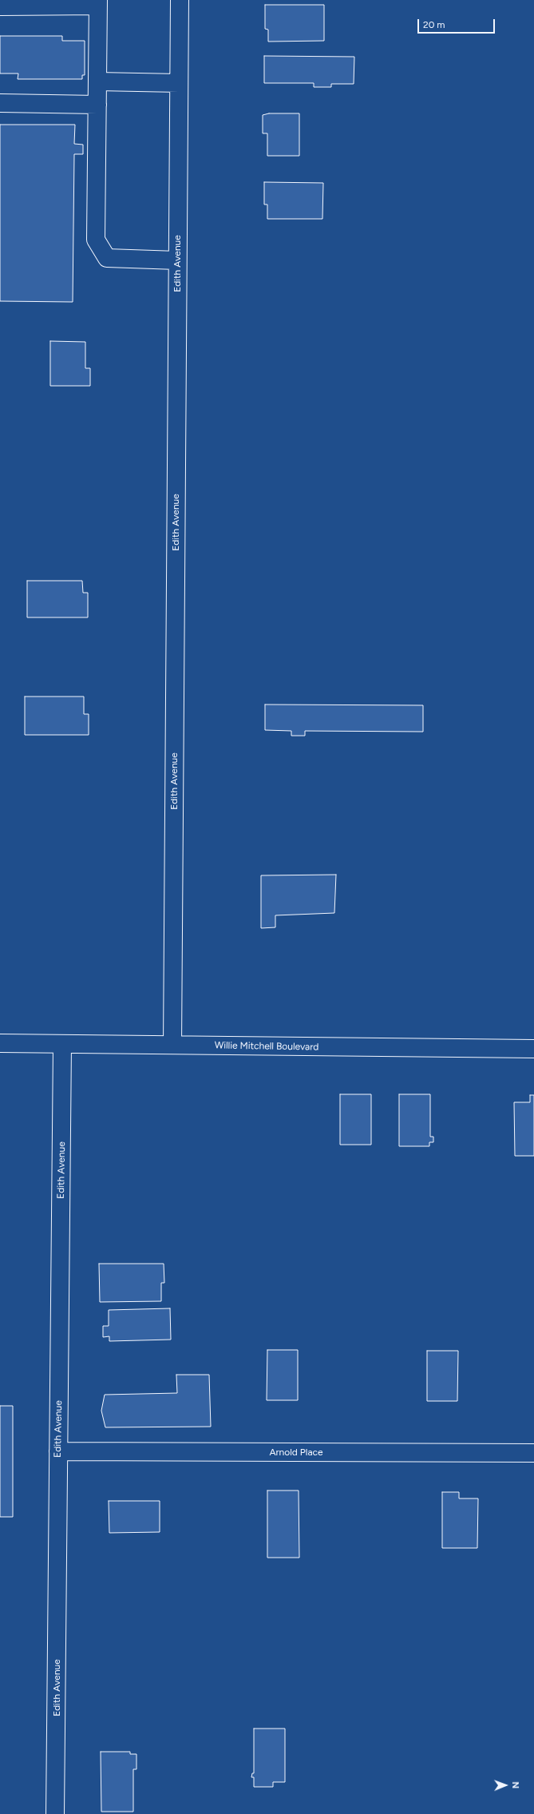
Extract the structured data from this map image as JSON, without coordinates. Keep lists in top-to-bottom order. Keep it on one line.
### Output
{"streets":{"street":["Edith Avenue","Willie Mitchell Boulevard","Arnold Place"]},"crossings":[["Edith Avenue","Willie Mitchell Boulevard"],["Edith Avenue","Arnold Place"]],"scale_bar":"20 m","north":"right"}
